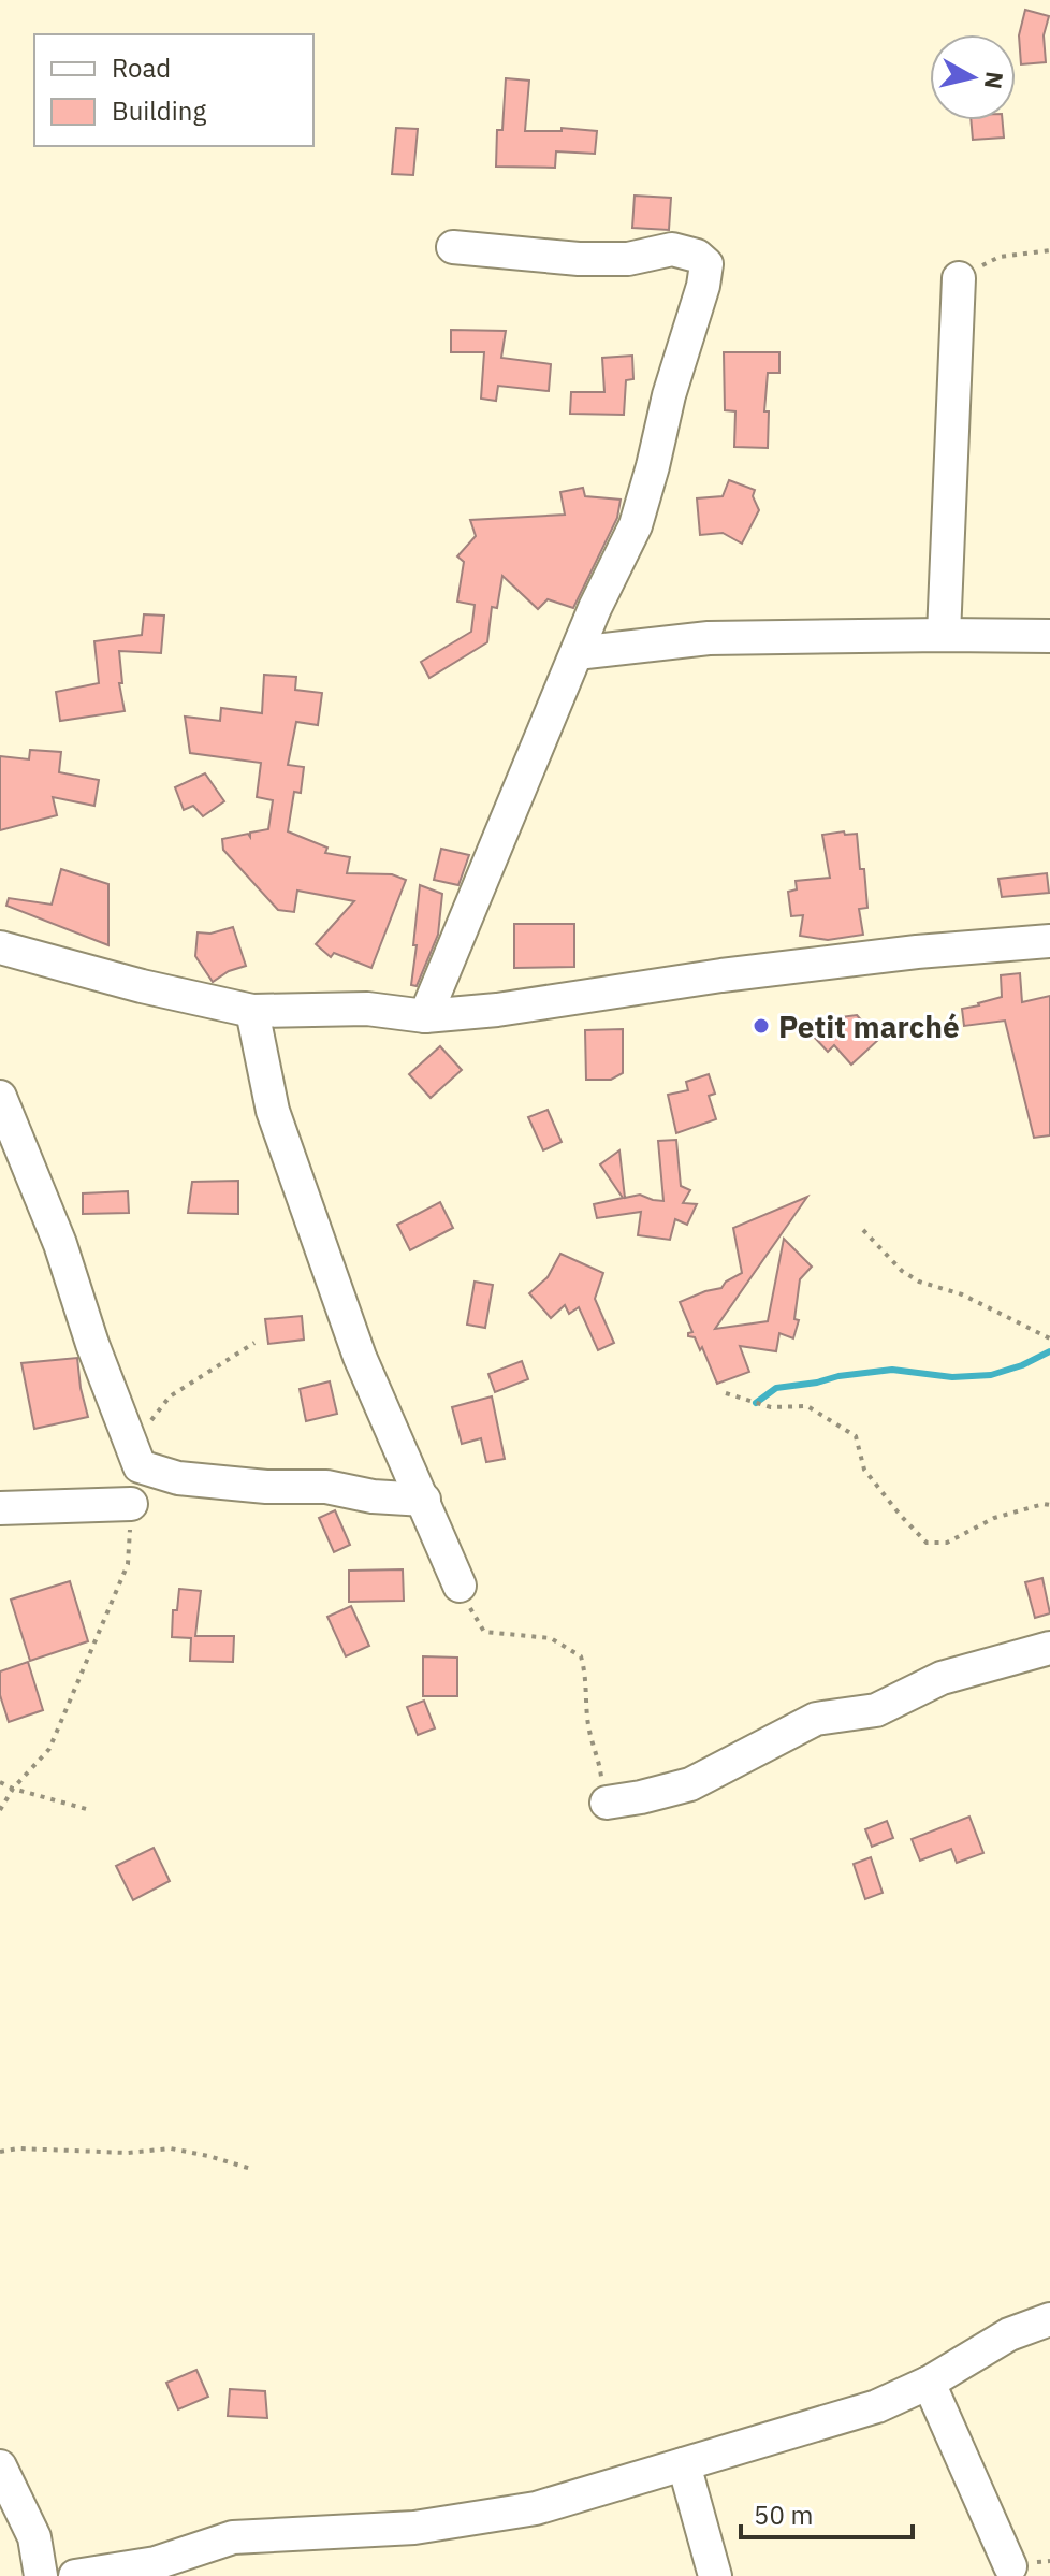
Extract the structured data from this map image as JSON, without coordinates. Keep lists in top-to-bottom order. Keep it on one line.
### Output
{"places":["Petit marché"],"legend":["Road","Building"],"scale_bar":"50 m","north":"right"}
